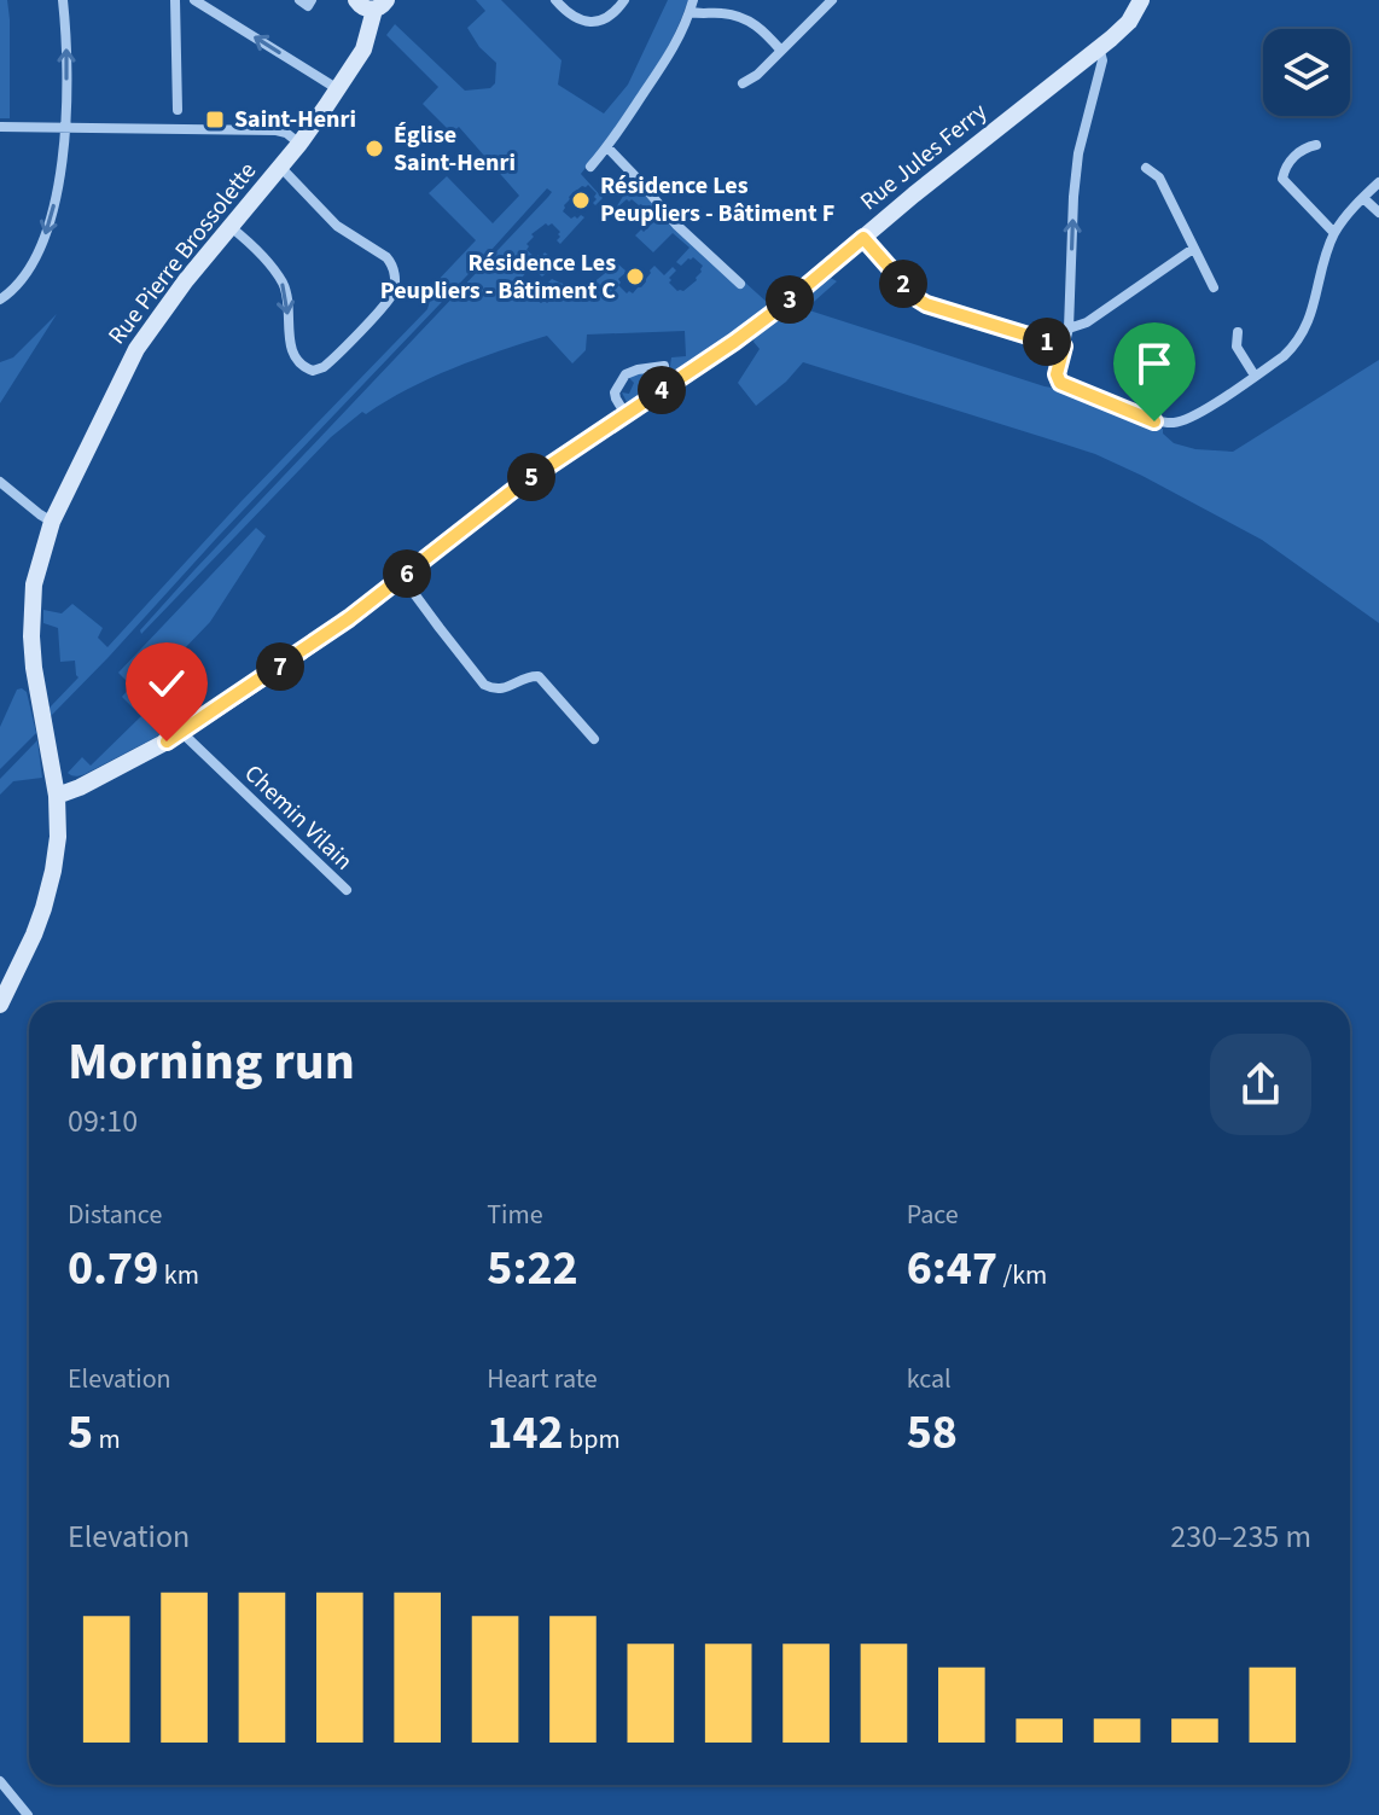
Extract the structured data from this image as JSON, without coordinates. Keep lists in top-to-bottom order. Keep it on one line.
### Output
{"streets":{"street":["Rue Jules Ferry","Rue Pierre Brossolette","Chemin Vilain"]},"crossings":[["Rue Jules Ferry","Rue Pierre Brossolette"],["Rue Jules Ferry","Chemin Vilain"]],"places":{"transit":["Saint-Henri"],"other":["Église Saint-Henri","Résidence Les Peupliers - Bâtiment F","Résidence Les Peupliers - Bâtiment C"]},"page":{"pins":["2","3","1","4","5","6","7"],"heading":["Morning run","09:10"],"stats":[["Distance","0.79 km"],["Time","5:22"],["Pace","6:47 /km"],["Elevation","5 m"],["Heart rate","142 bpm"],["kcal","58"]],"chart":["Elevation","230–235 m"]}}
